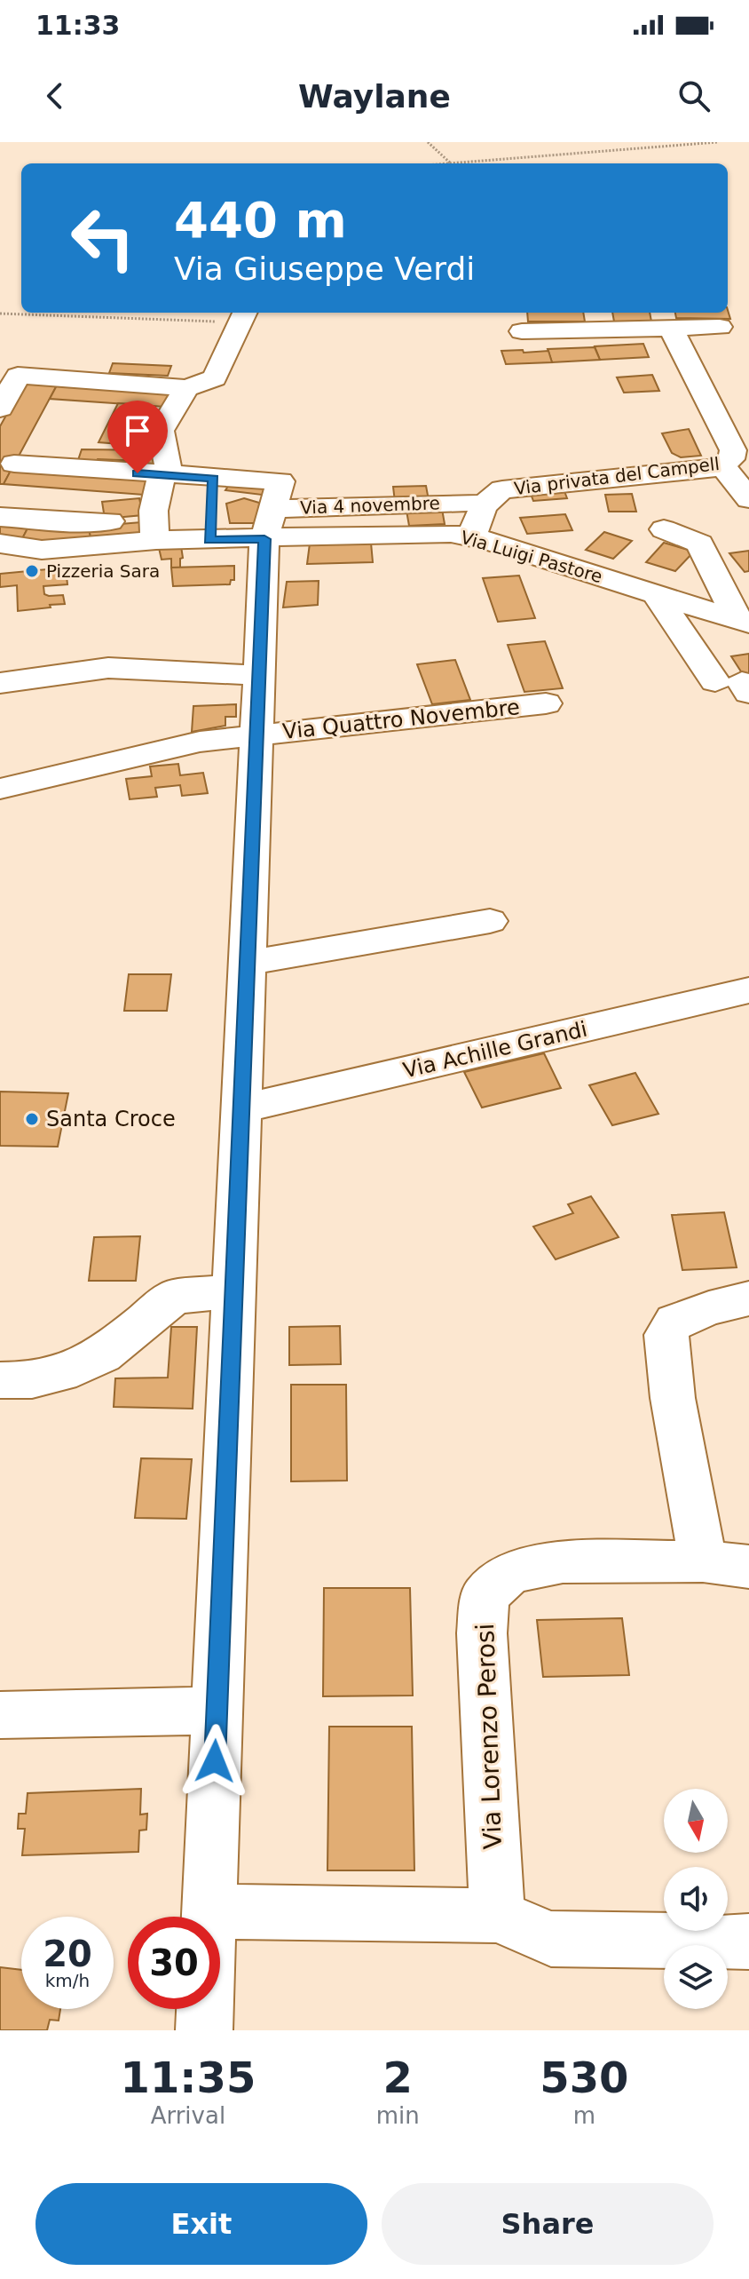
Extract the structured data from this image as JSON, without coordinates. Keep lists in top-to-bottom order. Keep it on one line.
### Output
{"streets":{"street":["Via privata del Campell","Via 4 novembre","Via Luigi Pastore","Via Quattro Novembre","Via Achille Grandi","Via Lorenzo Perosi"]},"crossings":[["Via privata del Campell","Via Luigi Pastore"],["Via 4 novembre","Via Luigi Pastore"],["Via 4 novembre","Via Quattro Novembre"],["Via Luigi Pastore","Via Quattro Novembre"],["Via Quattro Novembre","Via Achille Grandi"]],"places":["Pizzeria Sara","Santa Croce"],"north":"bottom","page":{"status":"11:33","header":"Waylane","turn":["440 m","Via Giuseppe Verdi"],"speed":"20 km/h","limit":"30","eta":["11:35","Arrival","2","min","530","m"],"buttons":["Exit","Share"]}}
